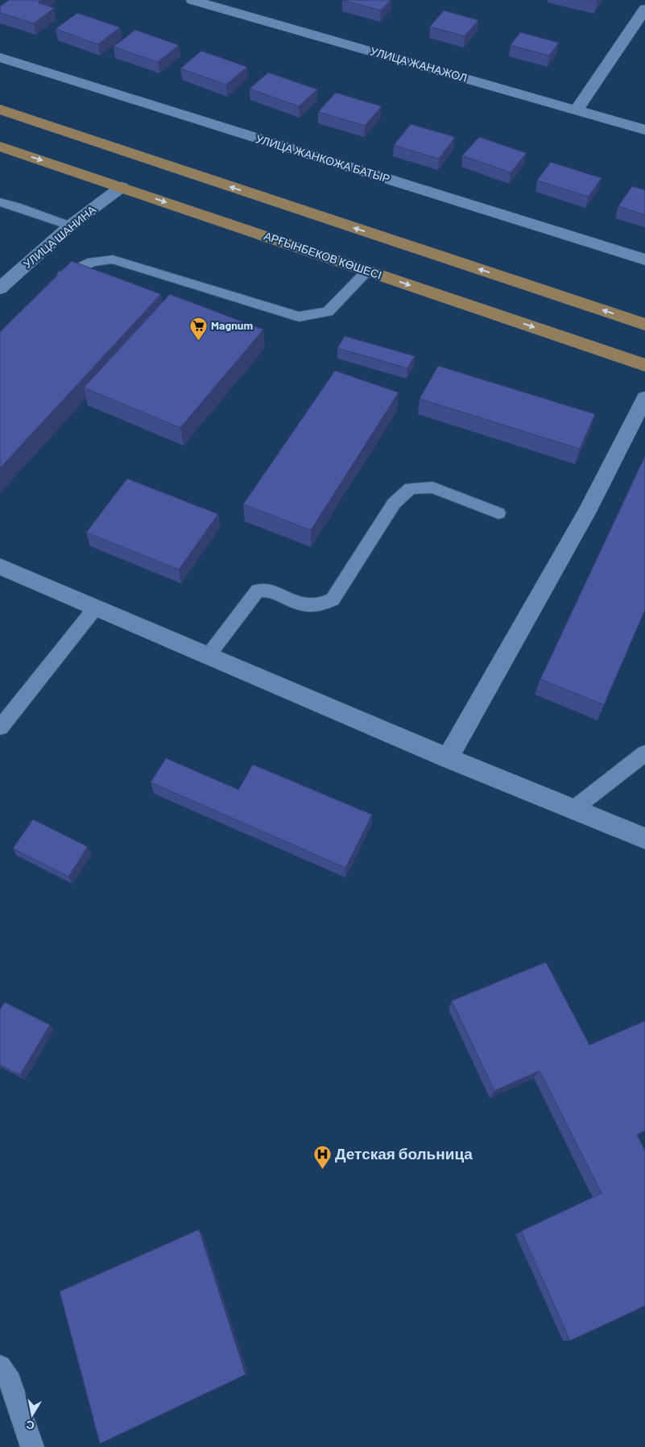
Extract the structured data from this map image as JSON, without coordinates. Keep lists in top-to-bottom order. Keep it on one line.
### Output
{"streets":{"main road":["АРҒЫНБЕКОВ КӨШЕСІ"],"street":["УЛИЦА ЖАНАЖОЛ","УЛИЦА ЖАНКОЖА БАТЫР","УЛИЦА ШАНИНА"]},"crossings":[["УЛИЦА ШАНИНА","АРҒЫНБЕКОВ КӨШЕСІ"]],"places":{"supermarket":["Magnum"],"hospital":["Детская больница"]},"north":"bottom"}
